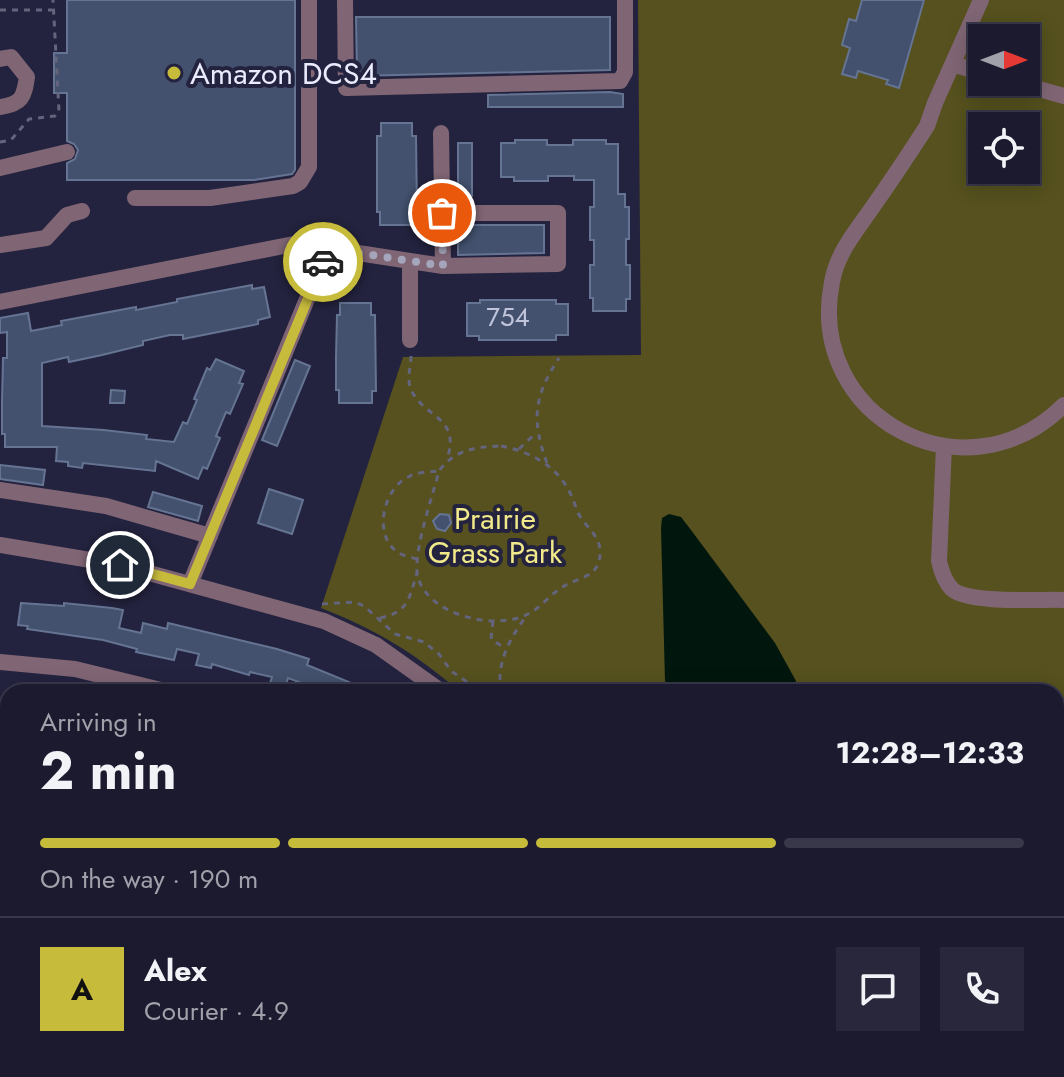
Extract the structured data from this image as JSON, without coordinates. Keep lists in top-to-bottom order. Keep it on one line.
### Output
{"parks":["Prairie Grass Park"],"places":["Amazon DCS4"],"house_numbers":["754"],"north":"right","page":{"heading":["2 min","Arriving in","12:28–12:33"],"panel":["Alex","Courier · 4.9"],"bar":"On the way · 190 m","round":"A"}}
